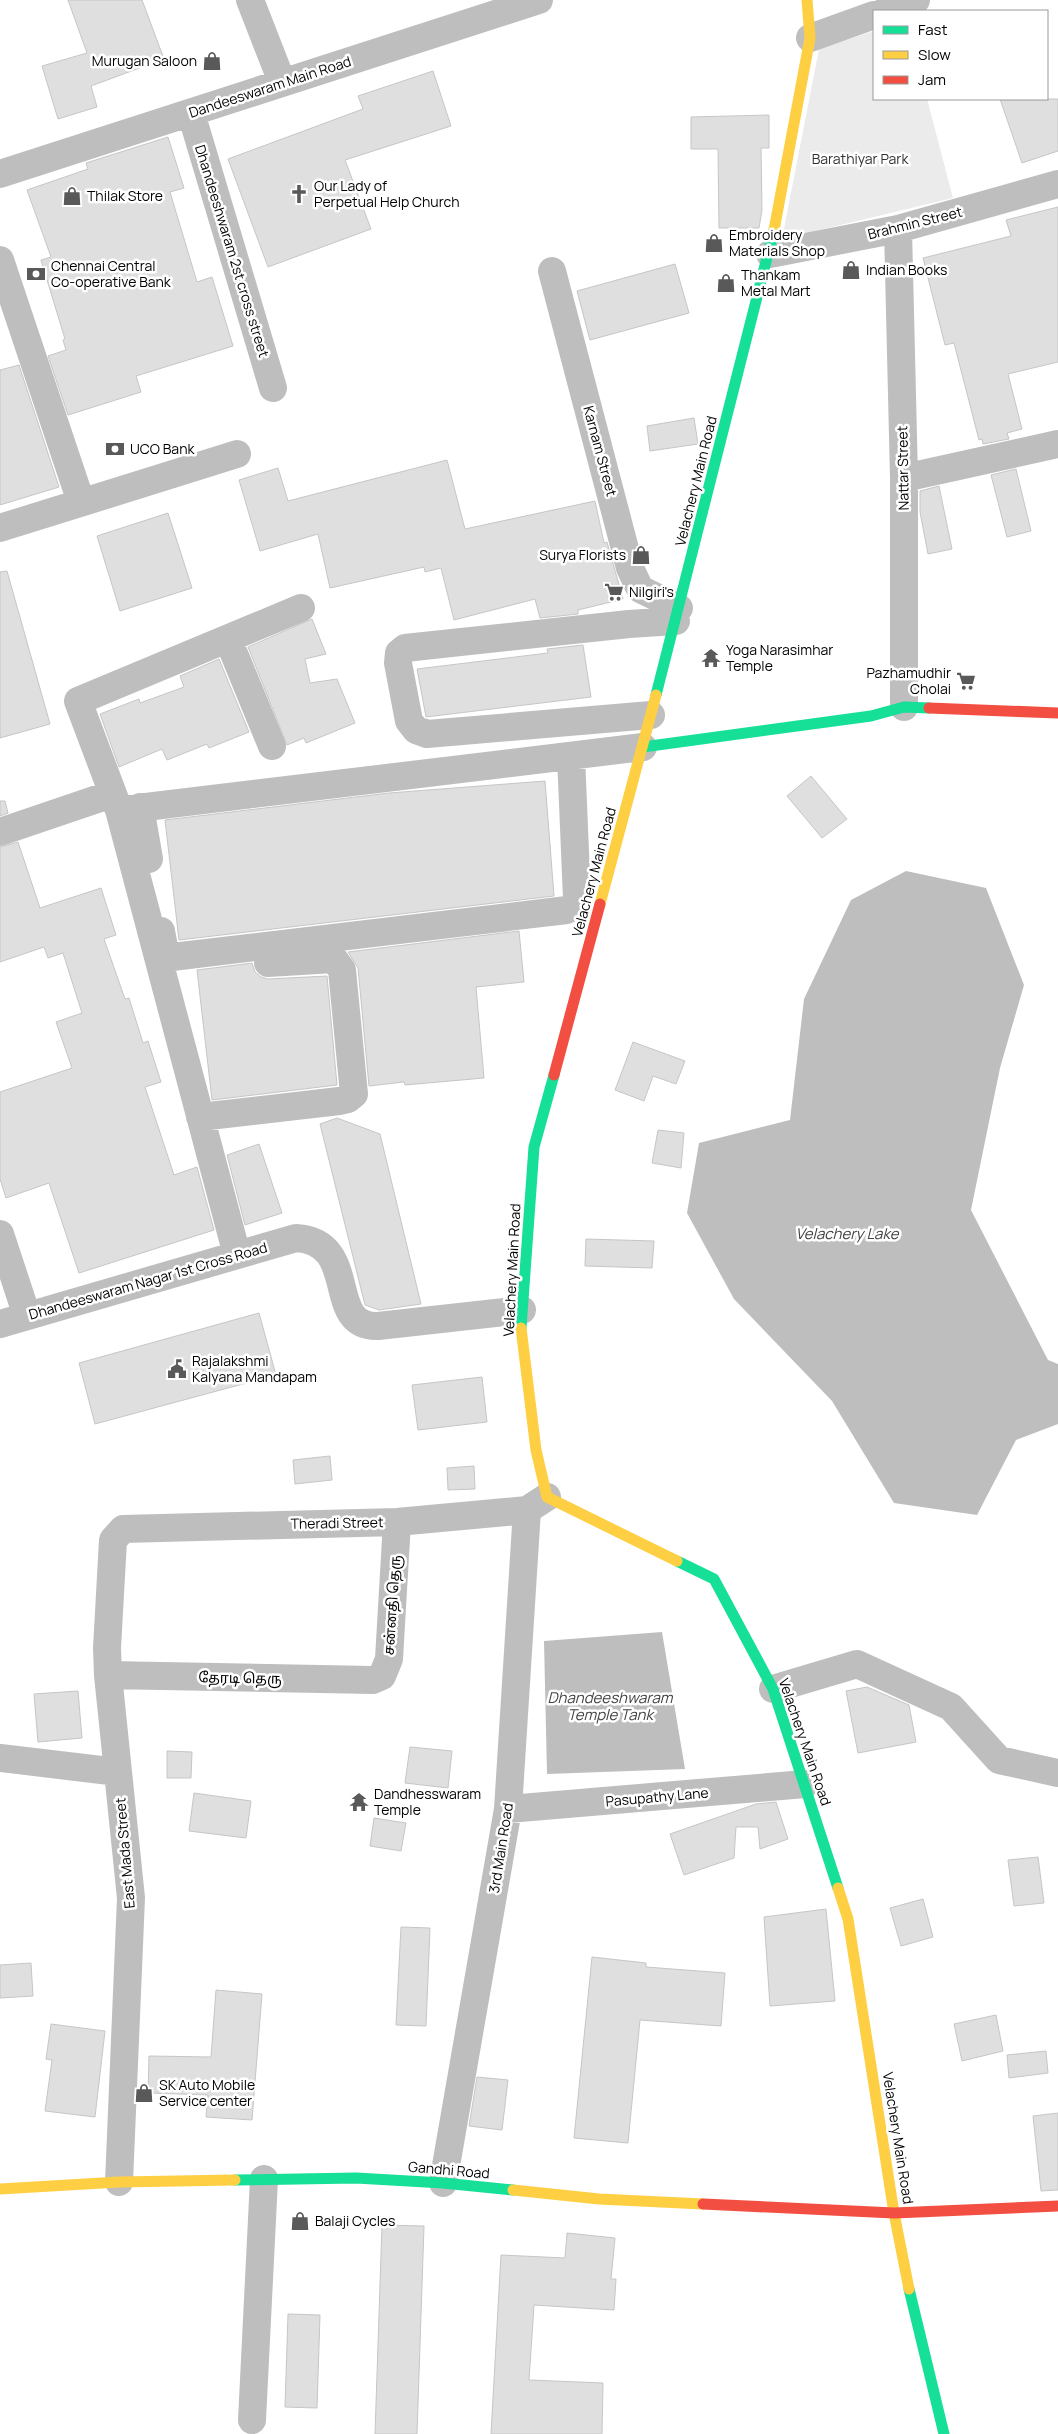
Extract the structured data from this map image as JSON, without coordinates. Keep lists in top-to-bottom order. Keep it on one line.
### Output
{"streets":{"main road":["Velachery Main Road","Gandhi Road"],"street":["Dandeeswaram Main Road","Brahmin Street","Dhandeeshwaram 2st cross street","Karnam Street","Nattar Street","Dhandeeswaram Nagar 1st Cross Road","Theradi Street","சன்னதி தெரு","தேரடி தெரு","Pasupathy Lane","3rd Main Road","East Mada Street"]},"crossings":[["Dandeeswaram Main Road","Dhandeeshwaram 2st cross street"],["Brahmin Street","Nattar Street"],["Brahmin Street","Velachery Main Road"],["Karnam Street","Velachery Main Road"],["Velachery Main Road","Dhandeeswaram Nagar 1st Cross Road"],["Velachery Main Road","Theradi Street"],["Velachery Main Road","Pasupathy Lane"],["Velachery Main Road","3rd Main Road"],["Velachery Main Road","Gandhi Road"],["Theradi Street","சன்னதி தெரு"],["Theradi Street","3rd Main Road"],["Theradi Street","East Mada Street"],["சன்னதி தெரு","தேரடி தெரு"],["தேரடி தெரு","East Mada Street"],["Pasupathy Lane","3rd Main Road"],["3rd Main Road","Gandhi Road"],["East Mada Street","Gandhi Road"]],"water":["Velachery Lake","Dhandeeshwaram Temple Tank"],"parks":["Barathiyar Park"],"places":{"shop":["Murugan Saloon","Thilak Store","Embroidery Materials Shop","Indian Books","Thankam Metal Mart","Surya Florists","SK Auto Mobile Service center","Balaji Cycles"],"church":["Our Lady of Perpetual Help Church"],"bank":["Chennai Central Co-operative Bank","UCO Bank"],"supermarket":["Nilgiri's","Pazhamudhir Cholai"],"temple":["Yoga Narasimhar Temple","Dandhesswaram Temple"],"public building":["Rajalakshmi Kalyana Mandapam"]},"legend":["Fast","Slow","Jam"]}
